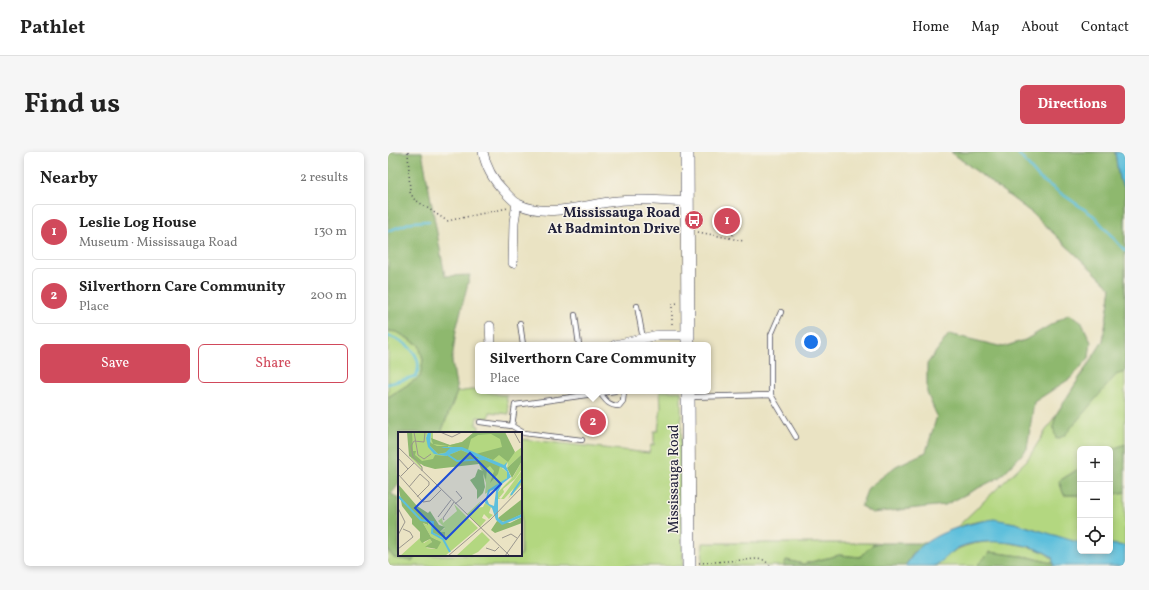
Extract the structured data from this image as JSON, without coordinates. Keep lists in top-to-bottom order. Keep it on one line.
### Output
{"streets":{"main road":["Mississauga Road"]},"places":{"bus stop":["Mississauga Road At Badminton Drive"]},"page":{"header":"Pathlet","nav":["Home","Map","About","Contact"],"title":"Find us","buttons":["Directions",["Save","Share"]],"heading":["Nearby","2 results"],"list":[{"mark":"1","name":"Leslie Log House","note":"Museum · Mississauga Road","value":"130 m"},{"mark":"2","name":"Silverthorn Care Community","note":"Place","value":"200 m"}],"pins":["1","2"],"popup":["Silverthorn Care Community","Place"],"map_buttons":["+","−"]}}
